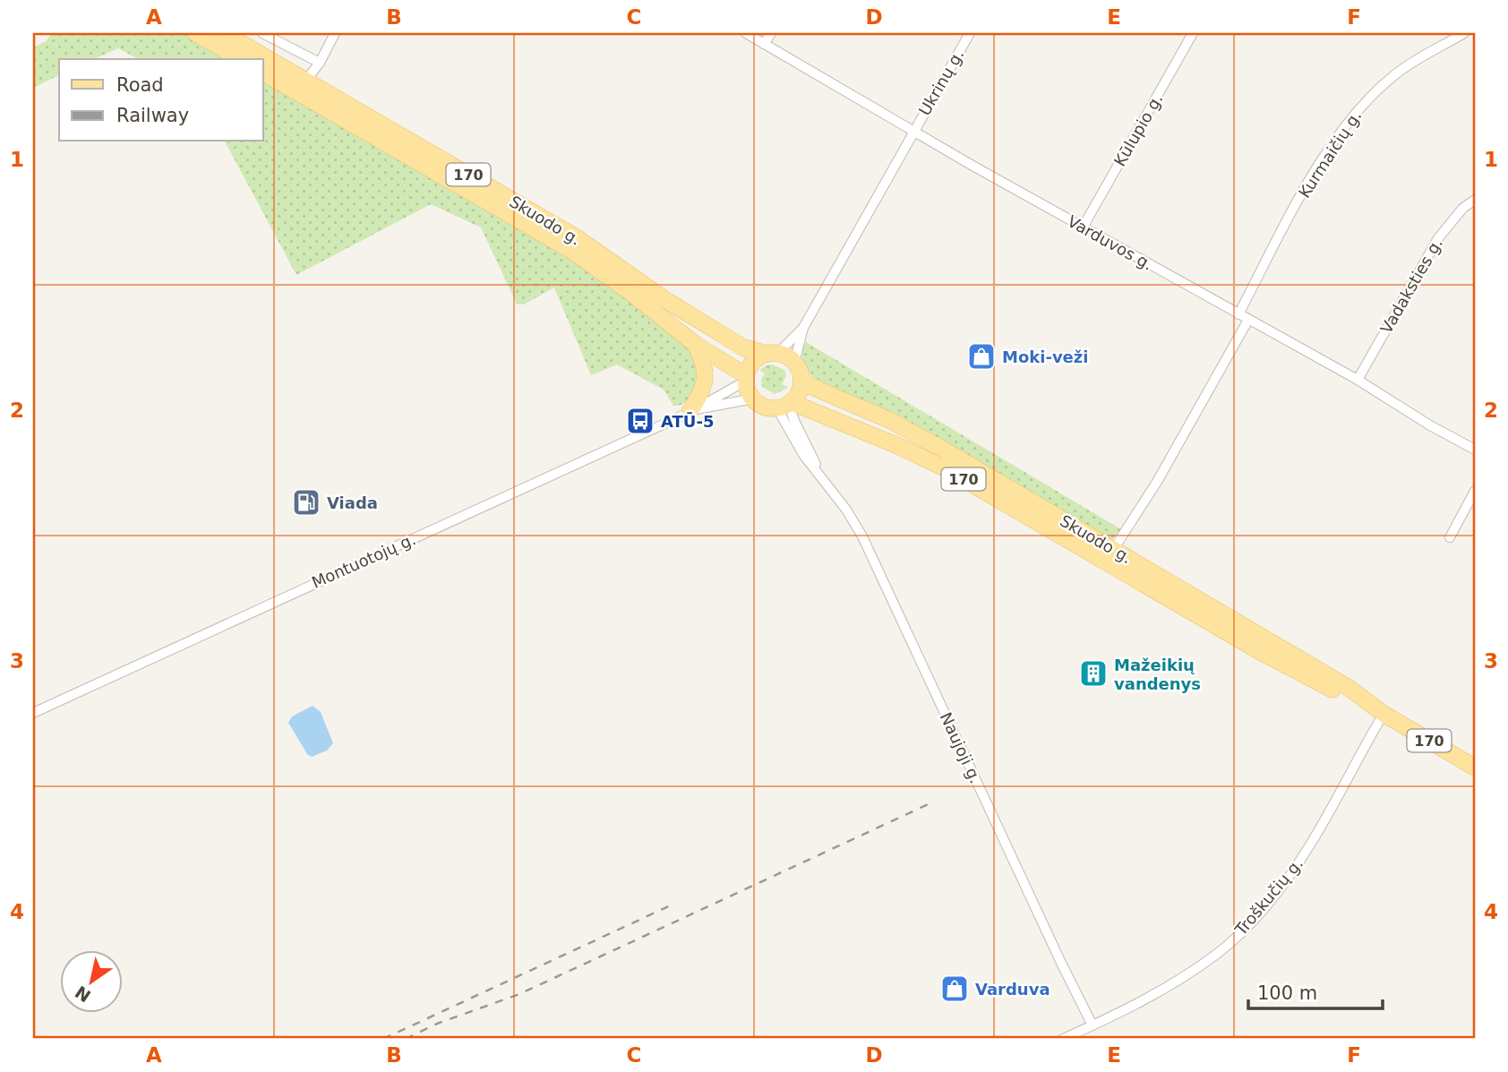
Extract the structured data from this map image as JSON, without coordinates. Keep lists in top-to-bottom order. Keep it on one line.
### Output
{"streets":{"main road":["170","Skuodo g."],"street":["Ukrinų g.","Kūlupio g.","Kurmaičių g.","Varduvos g.","Vadaksties g.","Montuotojų g.","Naujoji g.","Troškučių g."]},"crossings":[["Ukrinų g.","Varduvos g."],["Kūlupio g.","Varduvos g."],["Kurmaičių g.","Varduvos g."],["Skuodo g.","Montuotojų g."],["Skuodo g.","Naujoji g."],["Skuodo g.","Troškučių g."],["Varduvos g.","Vadaksties g."],["Montuotojų g.","Naujoji g."],["Naujoji g.","Troškučių g."]],"places":{"shop":["Moki-veži","Varduva"],"bus stop":["ATŪ-5"],"fuel station":["Viada"],"building":["Mažeikių vandenys"]},"legend":["Road","Railway"],"scale_bar":"100 m","north":"bottom left","grid":{"columns":["A","B","C","D","E","F"],"rows":["1","2","3","4"]}}
